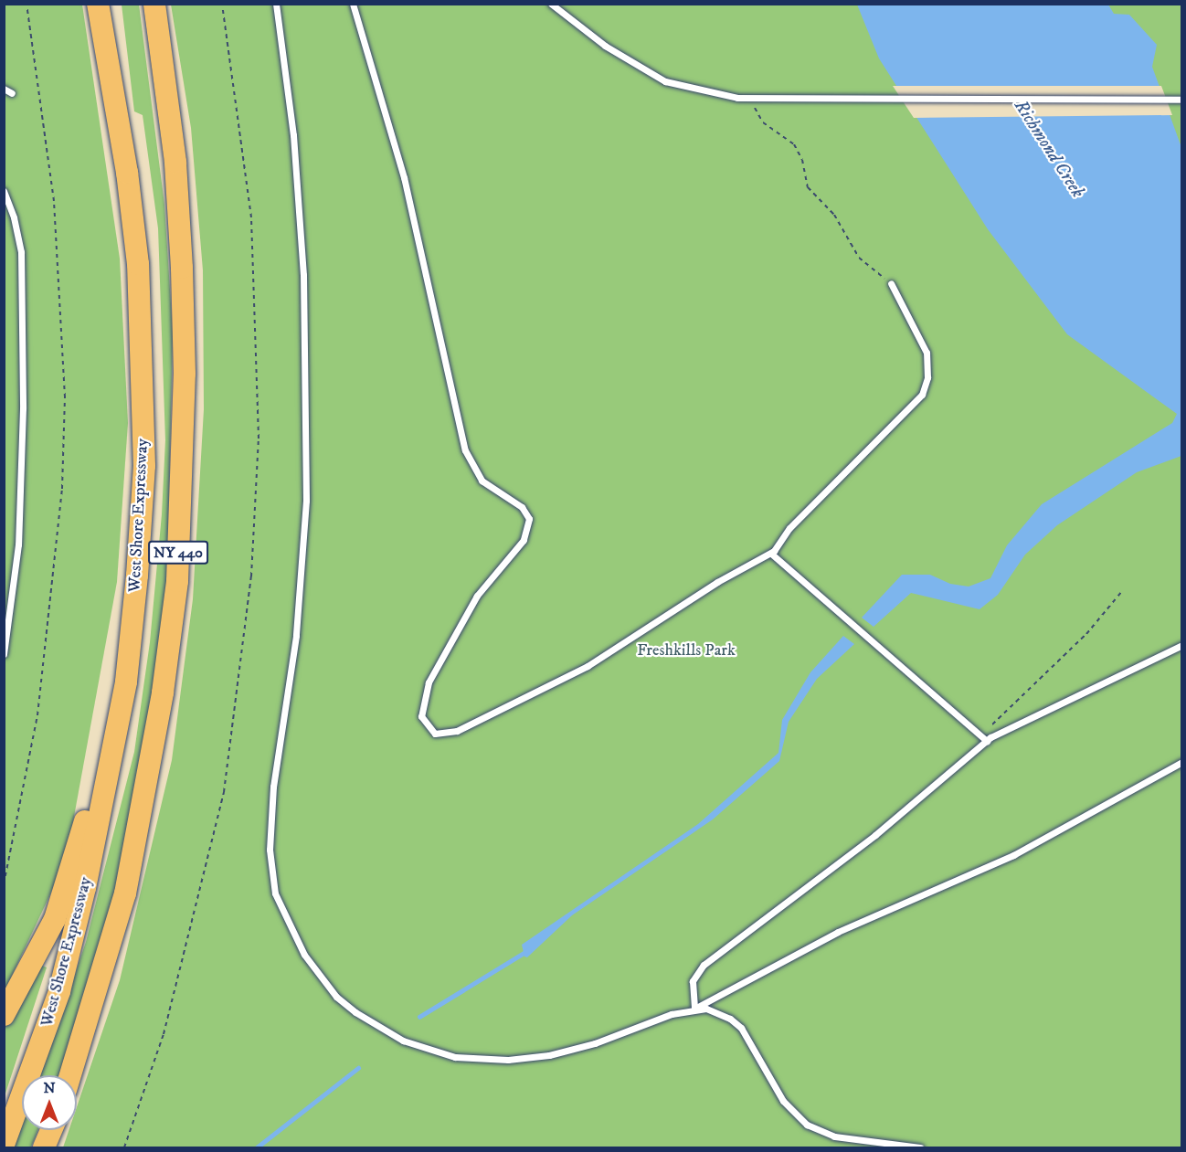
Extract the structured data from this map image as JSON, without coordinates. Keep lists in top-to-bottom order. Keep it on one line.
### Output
{"streets":{"highway":["West Shore Expressway","NY 440"]},"water":["Richmond Creek"],"parks":["Freshkills Park"],"north":"top"}
